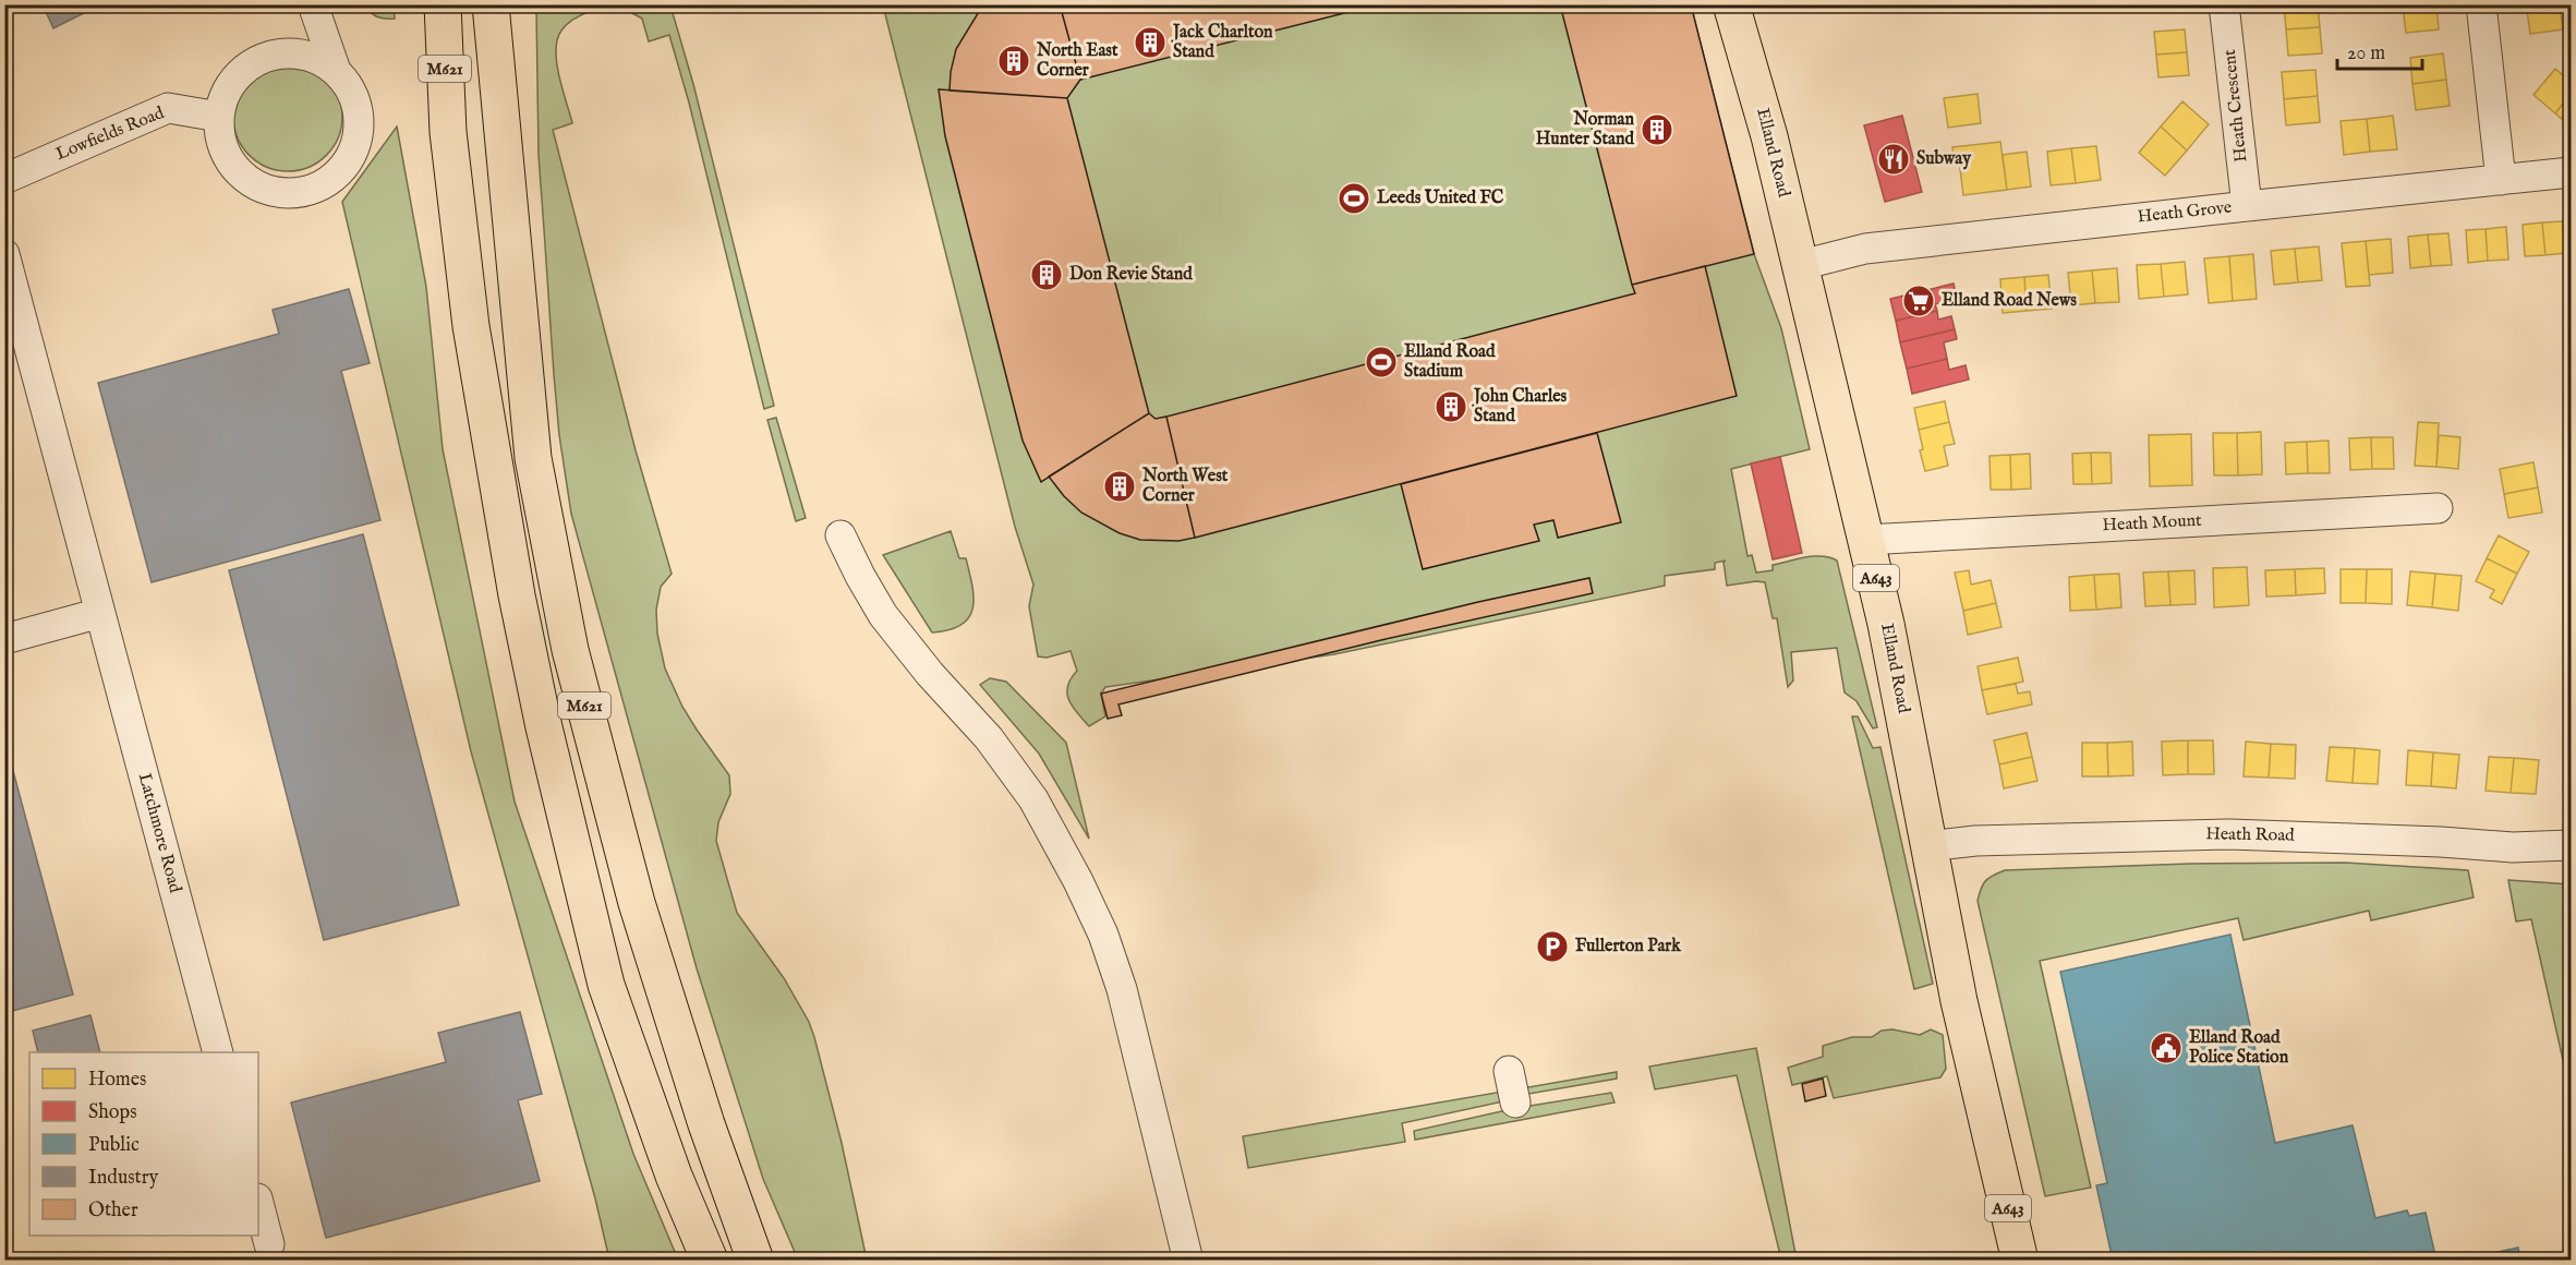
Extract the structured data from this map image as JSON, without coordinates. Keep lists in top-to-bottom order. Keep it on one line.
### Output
{"streets":{"main road":["M621","Elland Road","A643"],"street":["Heath Crescent","Lowfields Road","Heath Grove","Heath Mount","Latchmore Road","Heath Road"]},"crossings":[["Heath Crescent","Heath Grove"],["Elland Road","Heath Grove"],["Elland Road","Heath Mount"],["Elland Road","Heath Road"]],"places":{"building":["Jack Charlton Stand","North East Corner","Norman Hunter Stand","Don Revie Stand","John Charles Stand","North West Corner"],"restaurant":["Subway"],"sports":["Leeds United FC","Elland Road Stadium"],"supermarket":["Elland Road News"],"parking":["Fullerton Park"],"public building":["Elland Road Police Station"]},"legend":["Homes","Shops","Public","Industry","Other"],"scale_bar":"20 m"}
